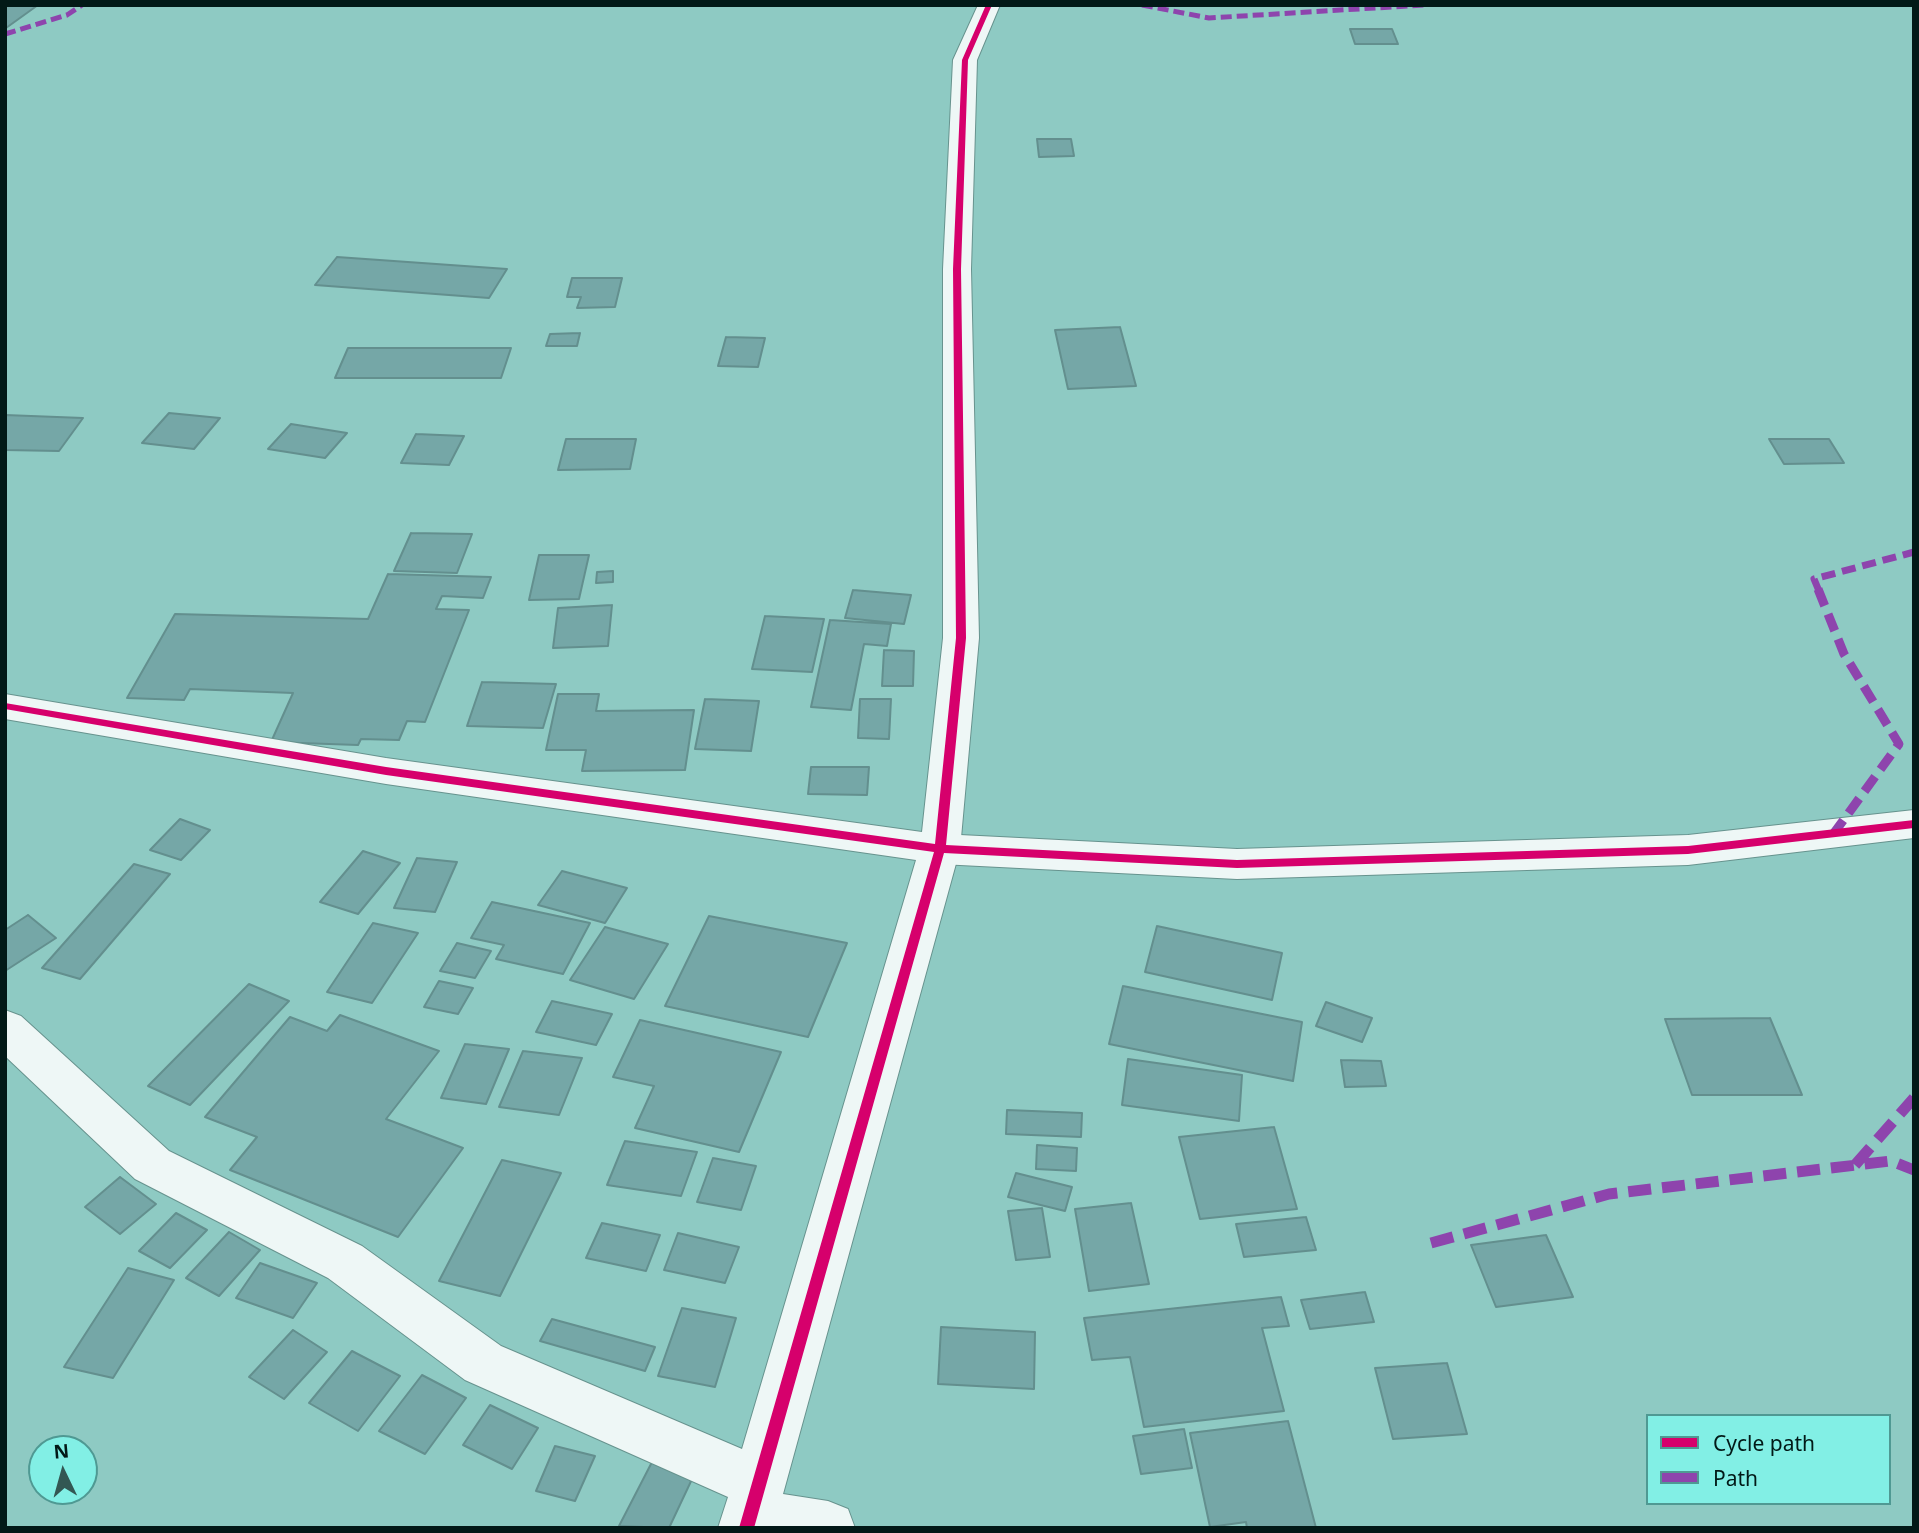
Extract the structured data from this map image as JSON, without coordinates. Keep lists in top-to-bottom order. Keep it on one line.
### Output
{"legend":["Cycle path","Path"],"north":"top"}
